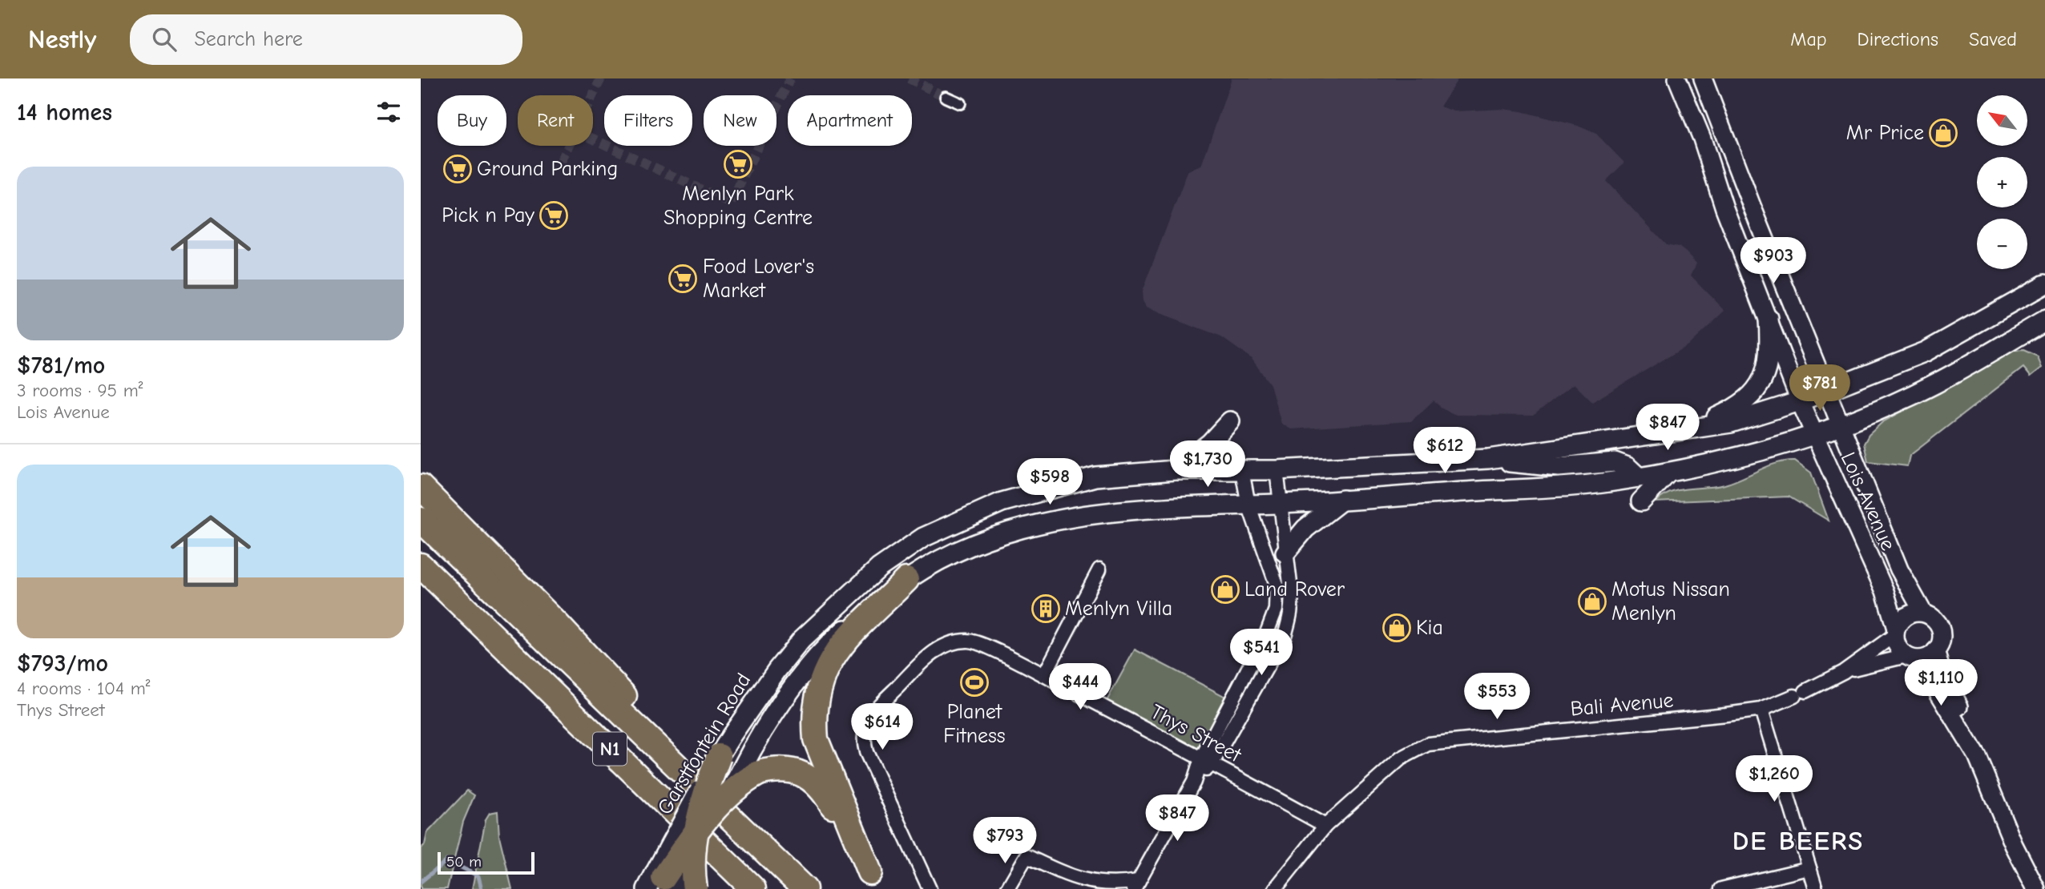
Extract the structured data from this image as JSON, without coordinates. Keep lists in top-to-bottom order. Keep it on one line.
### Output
{"streets":{"highway":["N1"],"main road":["Garstfontein Road"],"street":["Lois Avenue","Bali Avenue","Thys Street"]},"crossings":[["Lois Avenue","Bali Avenue"],["Lois Avenue","Garstfontein Road"],["Bali Avenue","Thys Street"]],"districts":["DE BEERS"],"places":{"shop":["Mr Price","Land Rover","Motus Nissan Menlyn","Kia"],"supermarket":["Menlyn Park Shopping Centre","Ground Parking","Pick n Pay","Food Lover's Market"],"building":["Menlyn Villa"],"sports":["Planet Fitness"]},"scale_bar":"50 m","north":"top left","page":{"header":"Nestly","search":"Search here","nav":["Map","Directions","Saved"],"heading":"14 homes","map_buttons":["+","−"],"chip":["Buy","Rent","Filters","New","Apartment"],"list":[{"name":"$781/mo","note":"3 rooms · 95 m² · Lois Avenue"},{"name":"$793/mo","note":"4 rooms · 104 m² · Thys Street"}],"price":["$903","$781","$847","$612","$1,730","$598","$541","$1,110","$444","$553","$614","$1,260","$847","$793"],"scale":"50 m"}}
